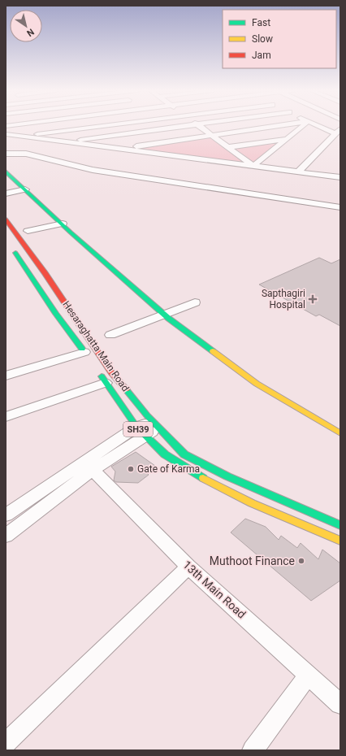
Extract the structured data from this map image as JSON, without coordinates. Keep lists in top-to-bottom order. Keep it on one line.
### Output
{"streets":{"main road":["Hesaraghatta Main Road","SH39"],"street":["13th Main Road"]},"places":{"health":["Sapthagiri Hospital"],"other":["Gate of Karma","Muthoot Finance"]},"legend":["Fast","Slow","Jam"],"north":"bottom right"}
